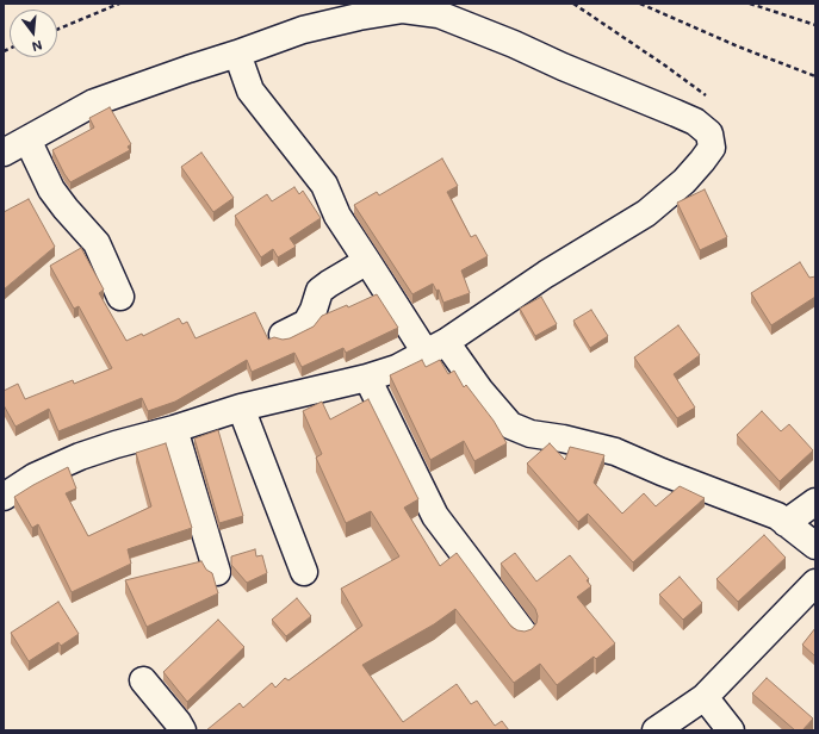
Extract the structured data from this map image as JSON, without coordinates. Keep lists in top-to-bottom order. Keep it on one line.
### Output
{"north":"bottom"}
